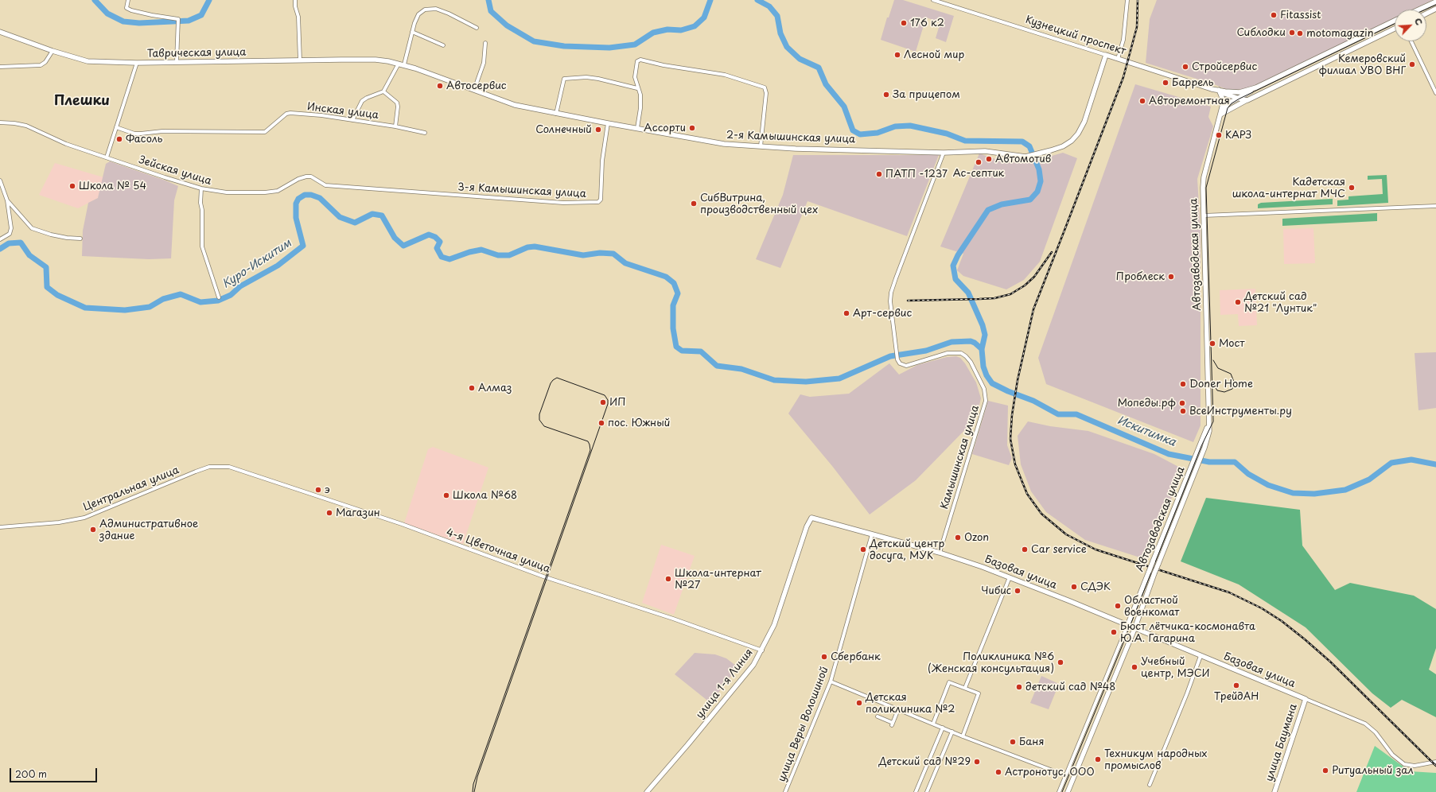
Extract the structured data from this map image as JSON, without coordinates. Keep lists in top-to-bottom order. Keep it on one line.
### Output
{"streets":{"main road":["Кузнецкий проспект","Таврическая улица","2-я Камышинская улица","Автозаводская улица","Базовая улица","улица 1-я Линия","улица Баумана"],"street":["Инская улица","Зейская улица","3-я Камышинская улица","Камышинская улица","Центральная улица","4-я Цветочная улица","улица Веры Волошиной"]},"crossings":[["Кузнецкий проспект","2-я Камышинская улица"],["Кузнецкий проспект","Автозаводская улица"],["Таврическая улица","2-я Камышинская улица"],["2-я Камышинская улица","3-я Камышинская улица"],["2-я Камышинская улица","Камышинская улица"],["Зейская улица","3-я Камышинская улица"],["Автозаводская улица","Базовая улица"],["Камышинская улица","Базовая улица"],["Центральная улица","4-я Цветочная улица"],["4-я Цветочная улица","улица 1-я Линия"],["Базовая улица","улица 1-я Линия"],["Базовая улица","улица Веры Волошиной"],["Базовая улица","улица Баумана"]],"districts":["Плешки"],"water":["Куро-Искитим","Искитимка"],"places":["Fitassist","176 к2","Сиблодки","motomagazin","Лесной мир","Кемеровский филиал УВО ВНГ","Стройсервис","Баррель","Автосервис","За прицепом","Авторемонтная","Ассорти","Солнечный","КАРЗ","Фасоль","Автомотив","Ас-септик","ПАТП -1237","Школа № 54","Кадетская школа-интернат МЧС","СибВитрина, производственный цех","Проблеск","Детский сад №21 \"Лунтик\"","Арт-сервис","Мост","Doner Home","Алмаз","ИП","Мопеды.рф","ВсеИнструменты.ру","пос. Южный","э","Школа №68","Магазин","Административное здание","Ozon","Детский центр досуга, МУК","Car service","Школа-интернат №27","СДЭК","Чибис","Областной военкомат","Бюст лётчика-космонавта Ю.А. Гагарина","Сбербанк","Поликлиника №6 (Женская консультация)","Учебный центр, МЭСИ","ТрейдАН","детский сад №48","Детская поликлиника №2","Баня","Техникум народных промыслов","Детский сад №29","Ритуальный зал","Астронотус, ООО"],"scale_bar":"200 m","north":"top right"}
